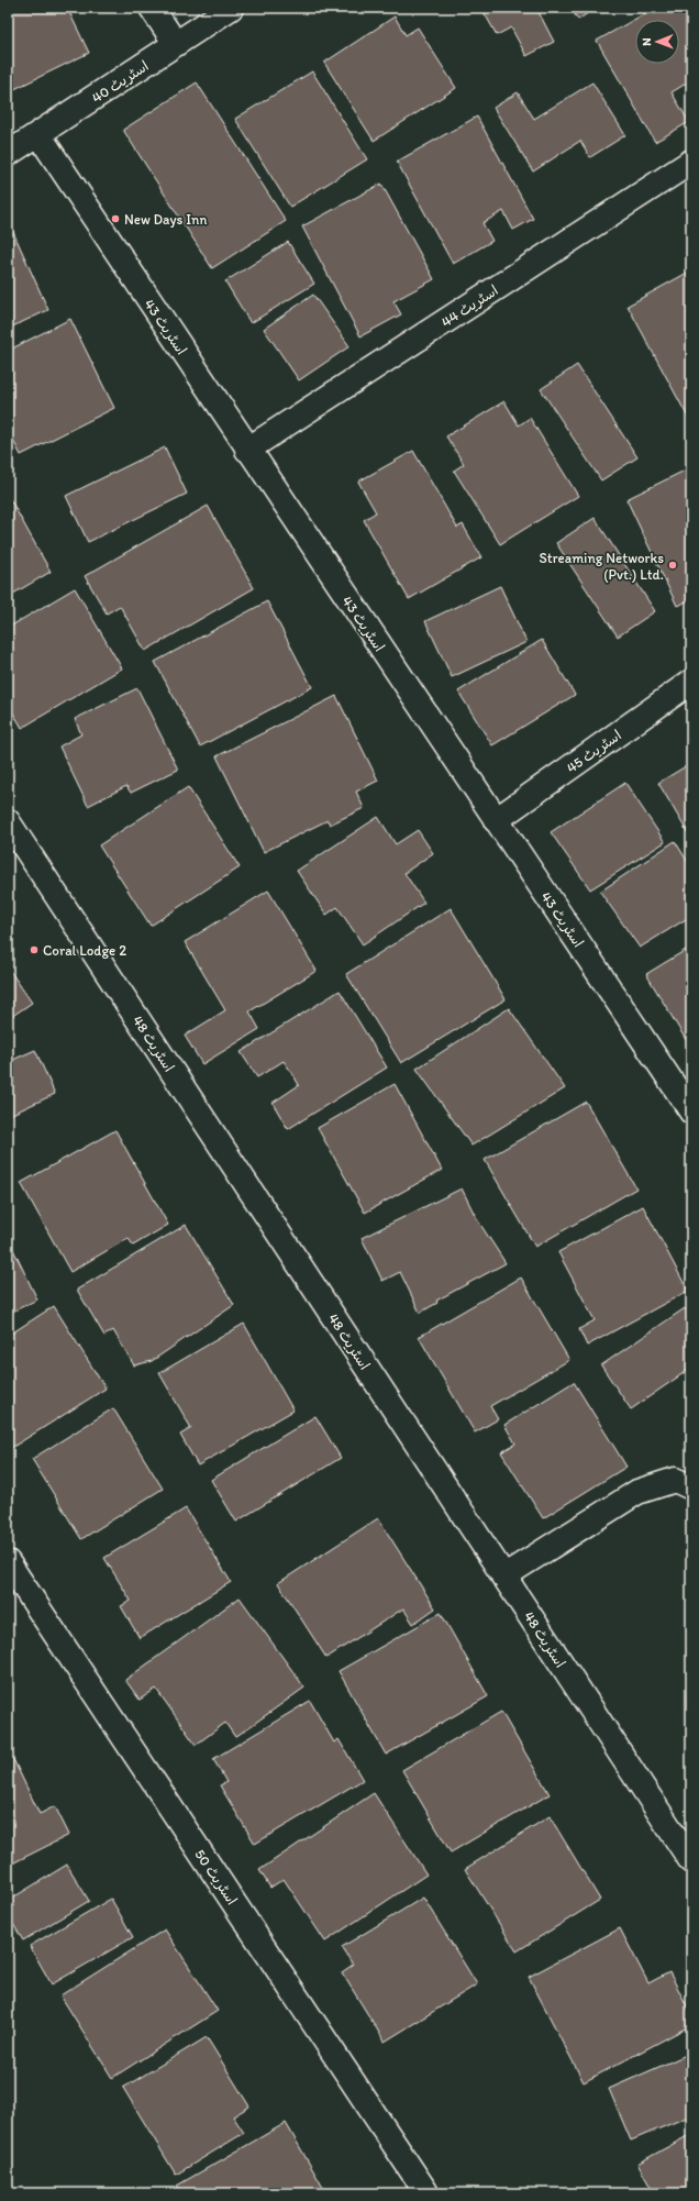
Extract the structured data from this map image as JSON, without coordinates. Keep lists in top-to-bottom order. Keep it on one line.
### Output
{"streets":{"street":["اسٹریٹ 40","اسٹریٹ 44","اسٹریٹ 43","اسٹریٹ 45","اسٹریٹ 48","اسٹریٹ 50"]},"crossings":[["اسٹریٹ 40","اسٹریٹ 43"],["اسٹریٹ 44","اسٹریٹ 43"],["اسٹریٹ 43","اسٹریٹ 45"]],"places":["New Days Inn","Streaming Networks (Pvt.) Ltd.","Coral Lodge 2"],"north":"left"}
